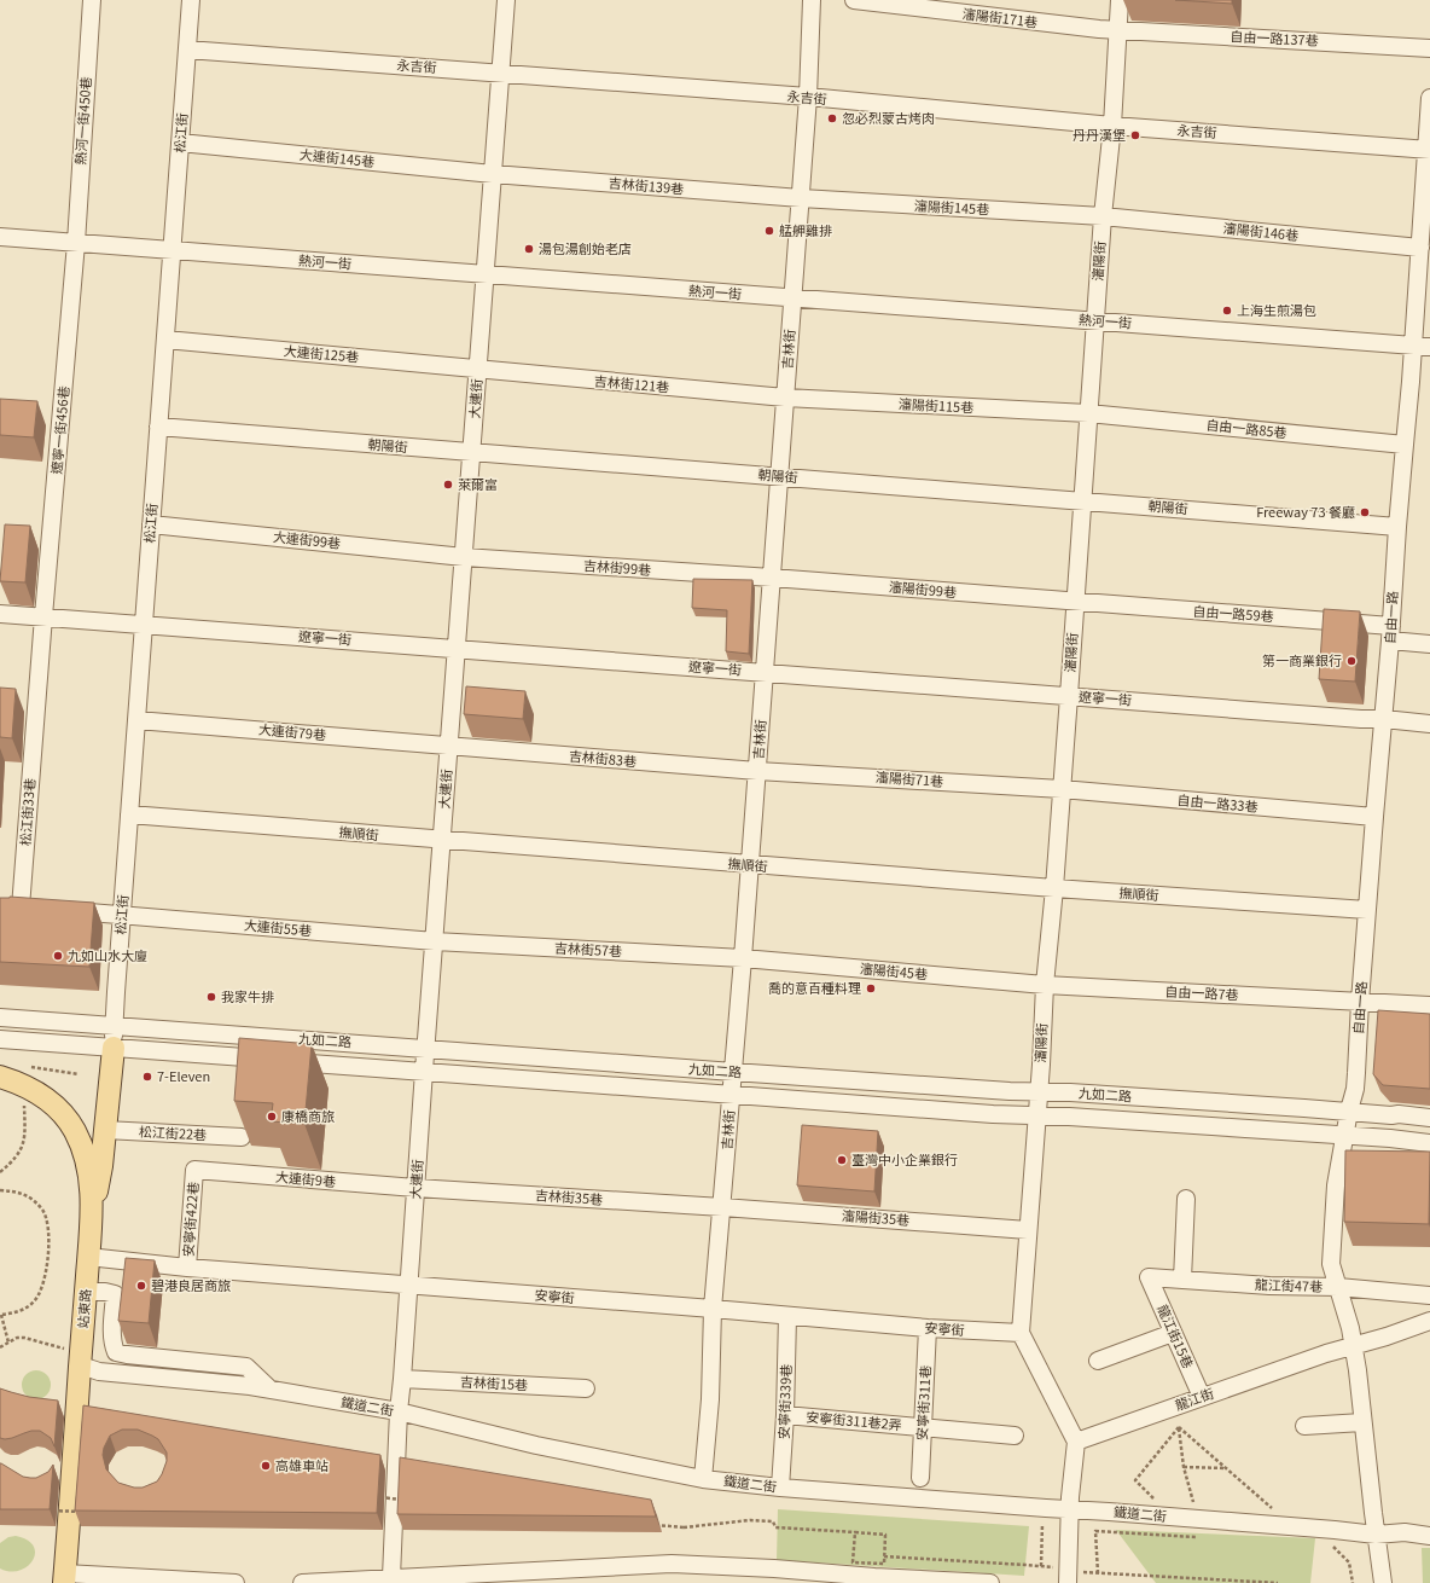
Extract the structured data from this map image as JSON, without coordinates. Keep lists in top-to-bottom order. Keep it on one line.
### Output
{"streets":{"main road":["站東路"],"street":["瀋陽街171巷","自由一路137巷","永吉街","熱河一街450巷","松江街","大連街145巷","吉林街139巷","瀋陽街145巷","瀋陽街146巷","瀋陽街","熱河一街","吉林街","大連街125巷","吉林街121巷","大連街","瀋陽街115巷","自由一路85巷","遼寧一街456巷","朝陽街","大連街99巷","吉林街99巷","瀋陽街99巷","自由一路59巷","自由一路","遼寧一街","大連街79巷","吉林街83巷","瀋陽街71巷","自由一路33巷","松江街33巷","撫順街","大連街55巷","吉林街57巷","瀋陽街45巷","自由一路7巷","九如二路","松江街22巷","大連街9巷","吉林街35巷","瀋陽街35巷","安寧街422巷","龍江街47巷","安寧街","龍江街15巷","吉林街15巷","龍江街","安寧街339巷","安寧街311巷","鐵道二街","安寧街311巷2弄"]},"crossings":[["瀋陽街171巷","自由一路137巷"],["瀋陽街171巷","瀋陽街"],["自由一路137巷","瀋陽街"],["永吉街","松江街"],["永吉街","瀋陽街"],["永吉街","吉林街"],["永吉街","大連街"],["永吉街","自由一路"],["熱河一街450巷","熱河一街"],["熱河一街450巷","遼寧一街456巷"],["松江街","大連街145巷"],["松江街","熱河一街"],["松江街","大連街125巷"],["松江街","朝陽街"],["松江街","大連街99巷"],["松江街","遼寧一街"],["松江街","大連街79巷"],["松江街","松江街33巷"],["松江街","撫順街"],["松江街","大連街55巷"],["松江街","九如二路"],["大連街145巷","吉林街139巷"],["大連街145巷","大連街"],["吉林街139巷","瀋陽街145巷"],["吉林街139巷","吉林街"],["吉林街139巷","大連街"],["瀋陽街145巷","瀋陽街146巷"],["瀋陽街145巷","瀋陽街"],["瀋陽街145巷","吉林街"],["瀋陽街146巷","瀋陽街"],["瀋陽街146巷","自由一路"],["瀋陽街","熱河一街"],["瀋陽街","瀋陽街115巷"],["瀋陽街","自由一路85巷"],["瀋陽街","朝陽街"],["瀋陽街","瀋陽街99巷"],["瀋陽街","自由一路59巷"],["瀋陽街","遼寧一街"],["瀋陽街","瀋陽街71巷"],["瀋陽街","自由一路33巷"],["瀋陽街","撫順街"],["瀋陽街","瀋陽街45巷"],["瀋陽街","自由一路7巷"],["瀋陽街","九如二路"],["瀋陽街","瀋陽街35巷"],["瀋陽街","安寧街"],["熱河一街","吉林街"],["熱河一街","大連街"],["熱河一街","遼寧一街456巷"],["熱河一街","自由一路"],["吉林街","吉林街121巷"],["吉林街","瀋陽街115巷"],["吉林街","朝陽街"],["吉林街","吉林街99巷"],["吉林街","瀋陽街99巷"],["吉林街","遼寧一街"],["吉林街","吉林街83巷"],["吉林街","瀋陽街71巷"],["吉林街","撫順街"],["吉林街","吉林街57巷"],["吉林街","瀋陽街45巷"],["吉林街","九如二路"],["吉林街","吉林街35巷"],["吉林街","瀋陽街35巷"],["吉林街","安寧街"],["吉林街","鐵道二街"],["大連街125巷","吉林街121巷"],["大連街125巷","大連街"],["吉林街121巷","大連街"],["吉林街121巷","瀋陽街115巷"],["大連街","朝陽街"],["大連街","大連街99巷"],["大連街","吉林街99巷"],["大連街","遼寧一街"],["大連街","大連街79巷"],["大連街","吉林街83巷"],["大連街","撫順街"],["大連街","大連街55巷"],["大連街","吉林街57巷"],["大連街","九如二路"],["大連街","大連街9巷"],["大連街","吉林街35巷"],["大連街","安寧街"],["大連街","吉林街15巷"],["大連街","鐵道二街"],["瀋陽街115巷","自由一路85巷"],["自由一路85巷","自由一路"],["遼寧一街456巷","遼寧一街"],["遼寧一街456巷","松江街33巷"],["朝陽街","自由一路"],["大連街99巷","吉林街99巷"],["吉林街99巷","瀋陽街99巷"],["瀋陽街99巷","自由一路59巷"],["自由一路59巷","自由一路"],["自由一路","遼寧一街"],["自由一路","自由一路33巷"],["自由一路","撫順街"],["自由一路","自由一路7巷"],["自由一路","九如二路"],["自由一路","龍江街47巷"],["自由一路","龍江街"],["自由一路","鐵道二街"],["遼寧一街","松江街33巷"],["大連街79巷","吉林街83巷"],["吉林街83巷","瀋陽街71巷"],["瀋陽街71巷","自由一路33巷"],["松江街33巷","大連街55巷"],["大連街55巷","吉林街57巷"],["吉林街57巷","瀋陽街45巷"],["瀋陽街45巷","自由一路7巷"],["大連街9巷","吉林街35巷"],["大連街9巷","安寧街422巷"],["吉林街35巷","瀋陽街35巷"],["安寧街422巷","安寧街"],["龍江街47巷","龍江街15巷"],["安寧街","站東路"],["安寧街","安寧街339巷"],["安寧街","安寧街311巷"],["站東路","鐵道二街"],["龍江街15巷","龍江街"],["安寧街339巷","鐵道二街"],["安寧街339巷","安寧街311巷2弄"],["安寧街311巷","安寧街311巷2弄"]],"places":["忽必烈蒙古烤肉","丹丹漢堡","艋舺雞排","湯包湯創始老店","上海生煎湯包","萊爾富","Freeway 73 餐廳","第一商業銀行","九如山水大廈","喬的意百種料理","我家牛排","7-Eleven","康橋商旅","臺灣中小企業銀行","碧港良居商旅","高雄車站"]}
